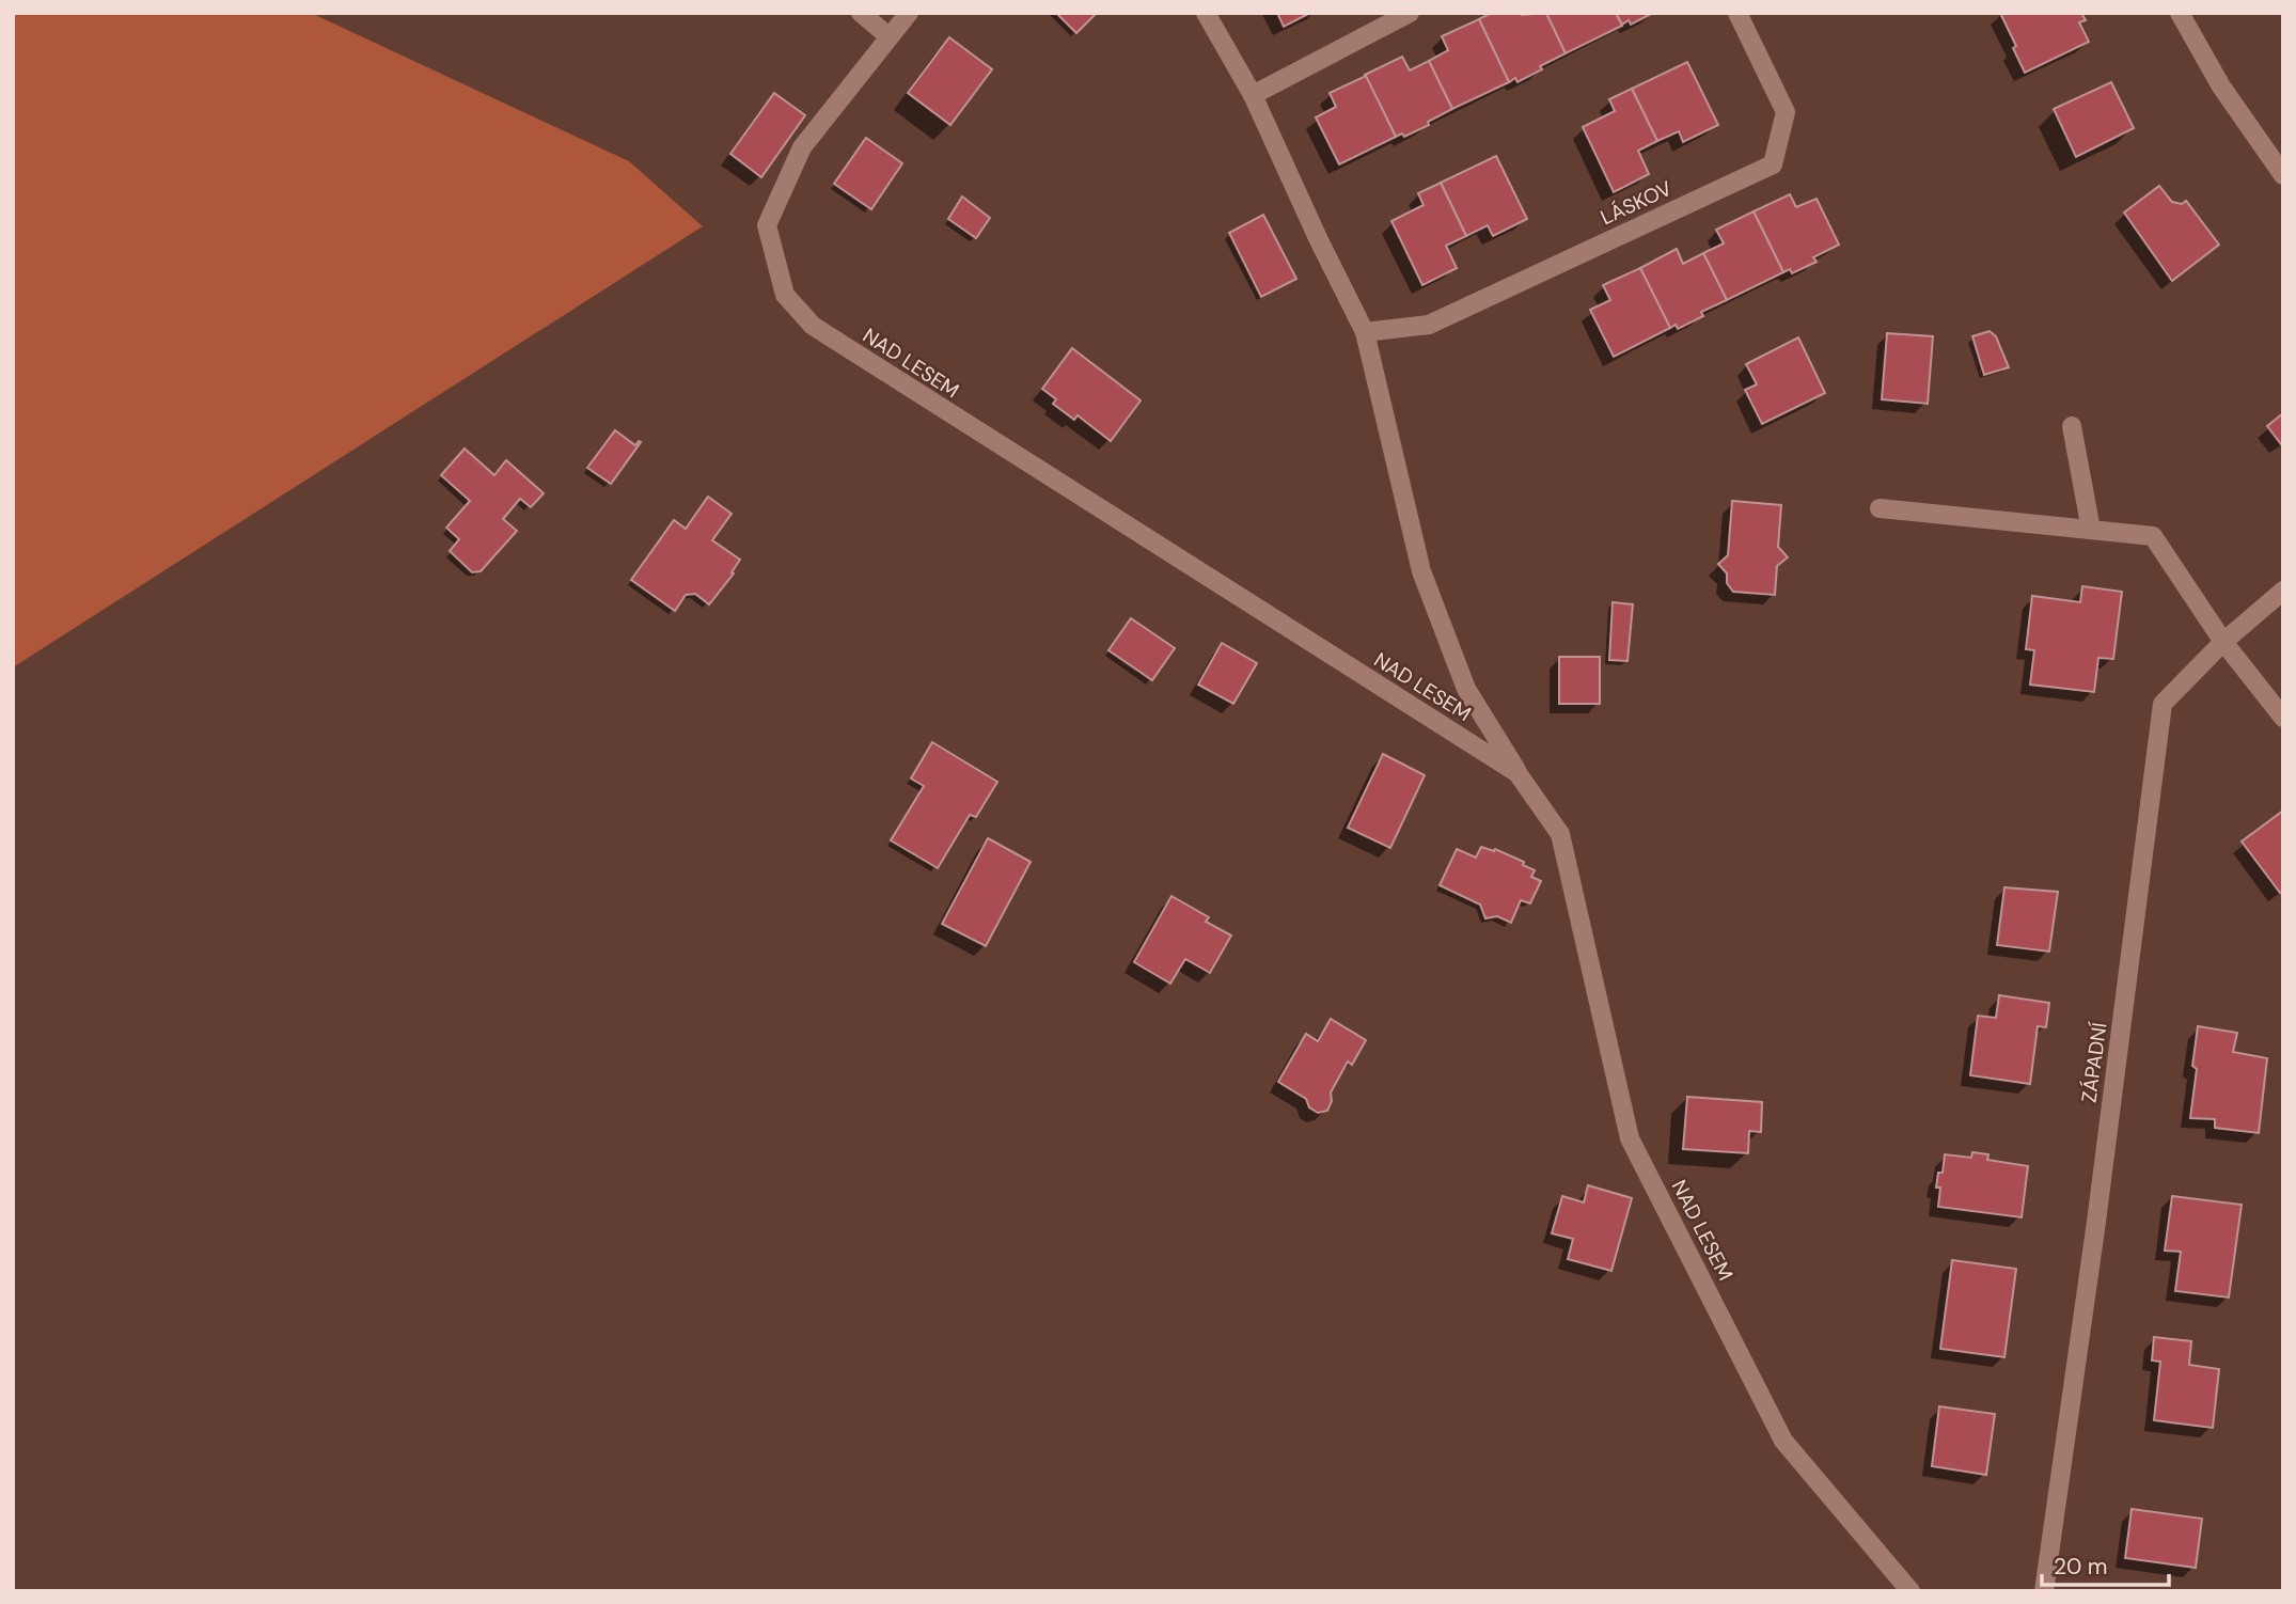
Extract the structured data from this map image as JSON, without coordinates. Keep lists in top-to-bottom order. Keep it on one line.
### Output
{"streets":{"street":["LÁSKOV","NAD LESEM","ZÁPADNÍ"]},"scale_bar":"20 m"}
